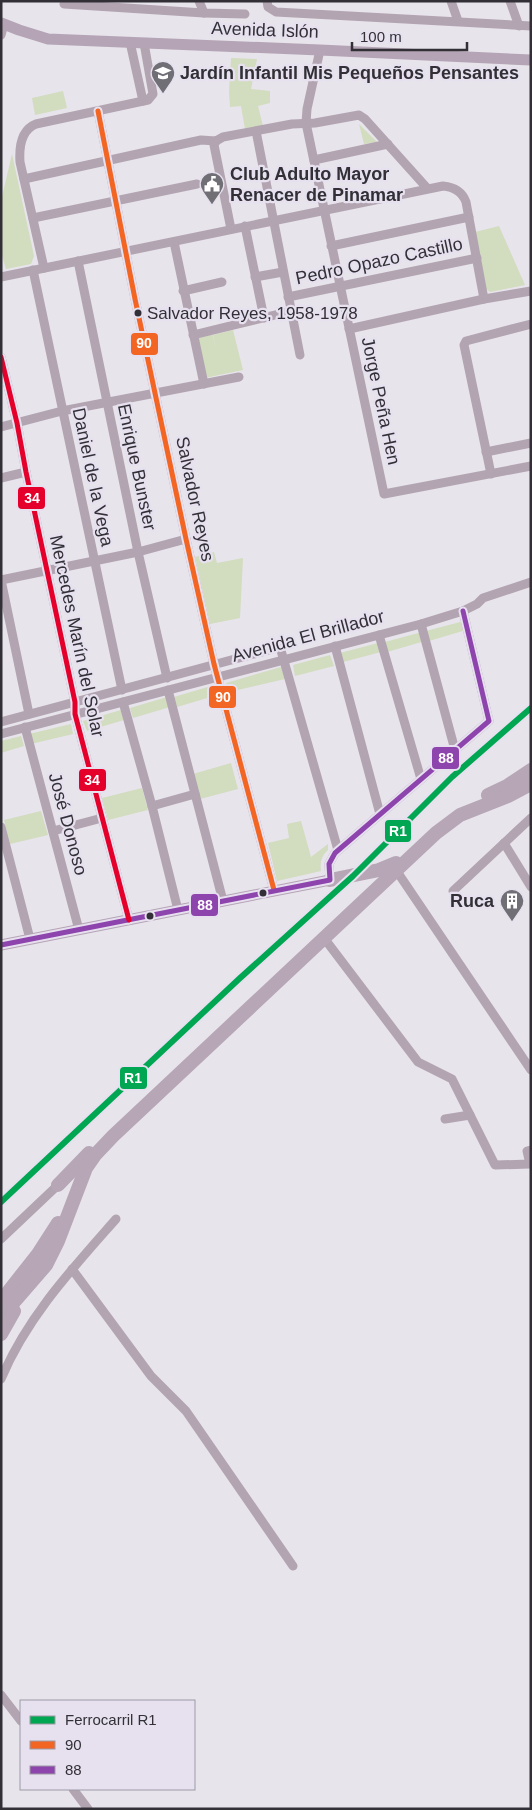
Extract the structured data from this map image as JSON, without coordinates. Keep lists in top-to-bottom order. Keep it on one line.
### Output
{"streets":{"main road":["Avenida Islón"],"street":["Pedro Opazo Castillo","Jorge Peña Hen","Enrique Bunster","Daniel de la Vega","Salvador Reyes","Mercedes Marín del Solar","Avenida El Brillador","José Donoso"]},"crossings":[["Avenida Islón","Jorge Peña Hen"],["Pedro Opazo Castillo","Jorge Peña Hen"],["Enrique Bunster","Avenida El Brillador"],["Daniel de la Vega","Avenida El Brillador"],["Salvador Reyes","Avenida El Brillador"],["Mercedes Marín del Solar","Avenida El Brillador"],["Avenida El Brillador","José Donoso"]],"places":{"school or university":["Jardín Infantil Mis Pequeños Pensantes"],"public building":["Club Adulto Mayor Renacer de Pinamar"],"other":["Salvador Reyes, 1958-1978"],"building":["Ruca"]},"lines":["transit line 90","transit line 34","transit line 88","rail line R1"],"legend":["Ferrocarril R1","90","88"],"scale_bar":"100 m"}
